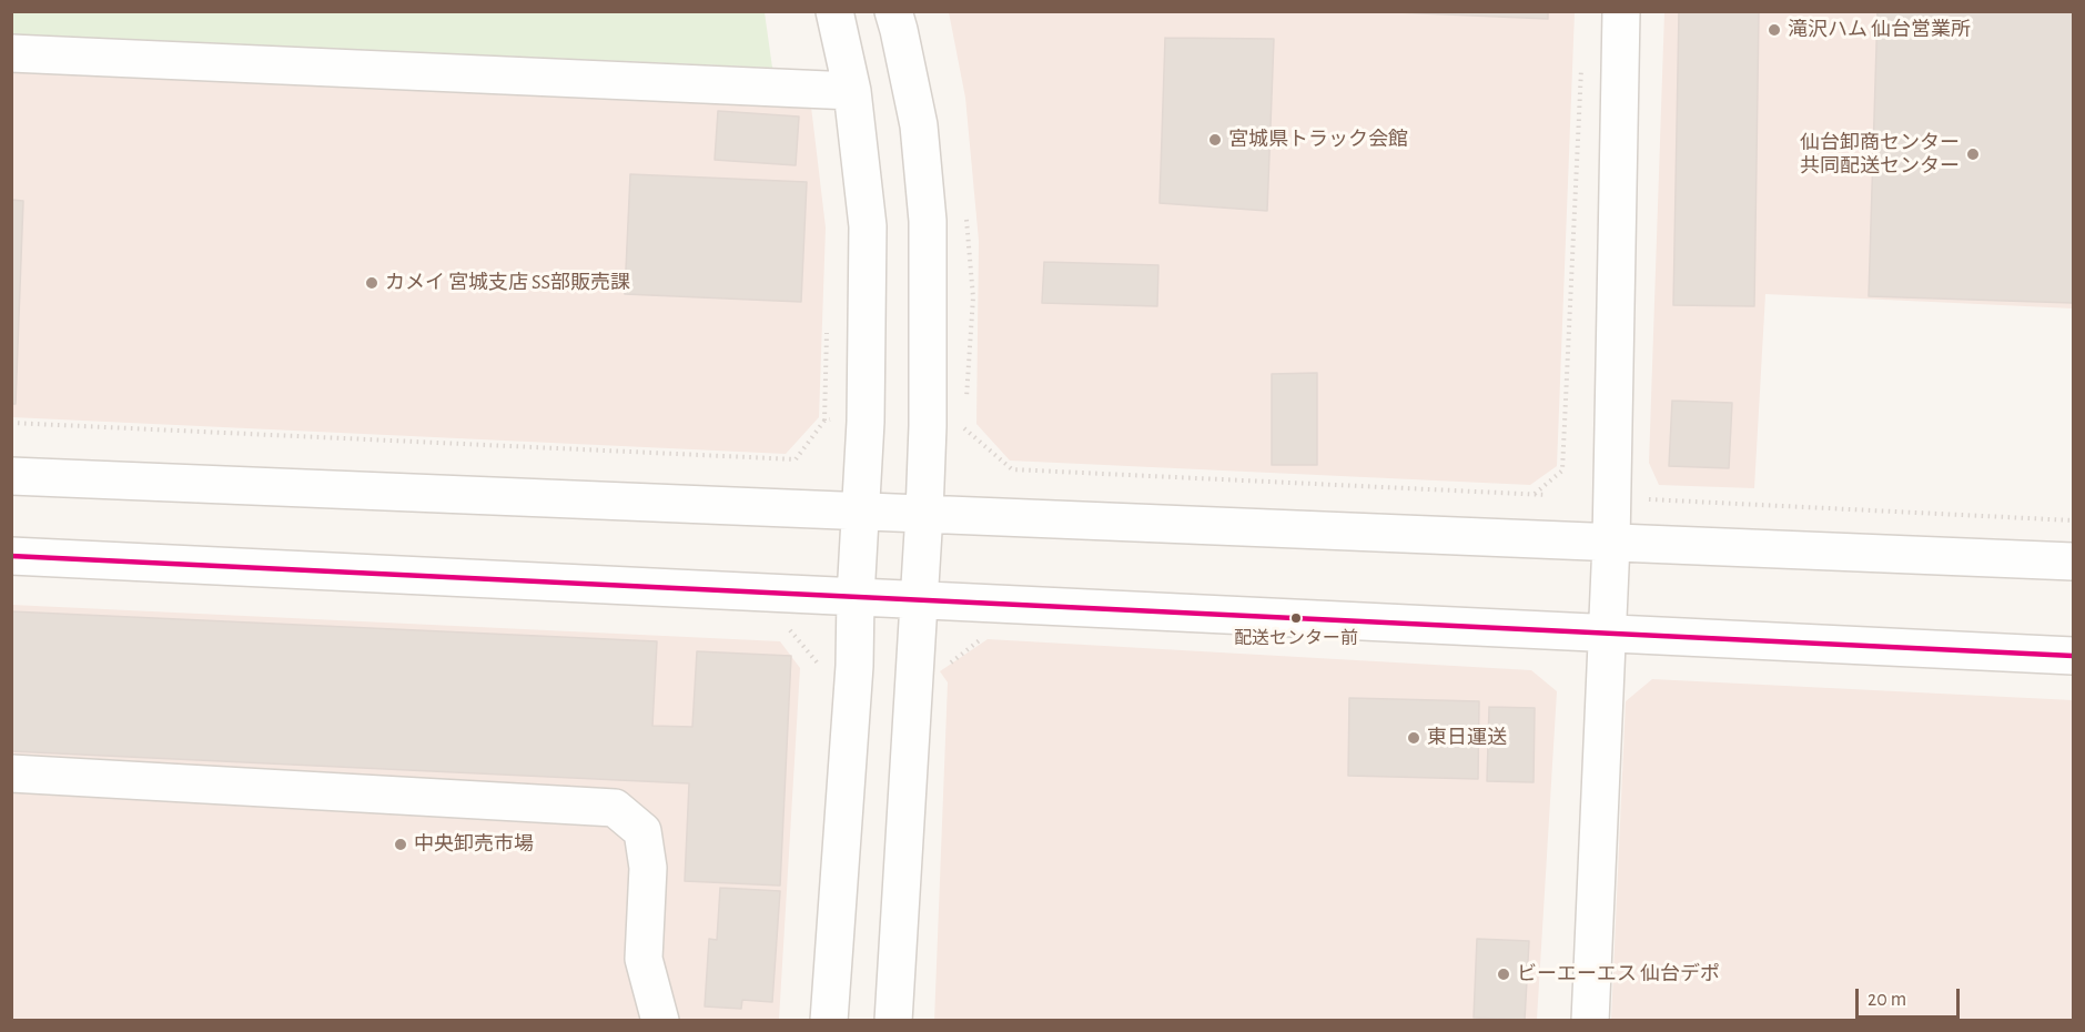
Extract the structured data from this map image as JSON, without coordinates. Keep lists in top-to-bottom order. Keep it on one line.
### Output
{"places":["滝沢ハム 仙台営業所","宮城県トラック会館","仙台卸商センター 共同配送センター","カメイ 宮城支店 SS部販売課","配送センター前","東日運送","中央卸売市場","ビーエーエス 仙台デポ"],"scale_bar":"20 m"}
